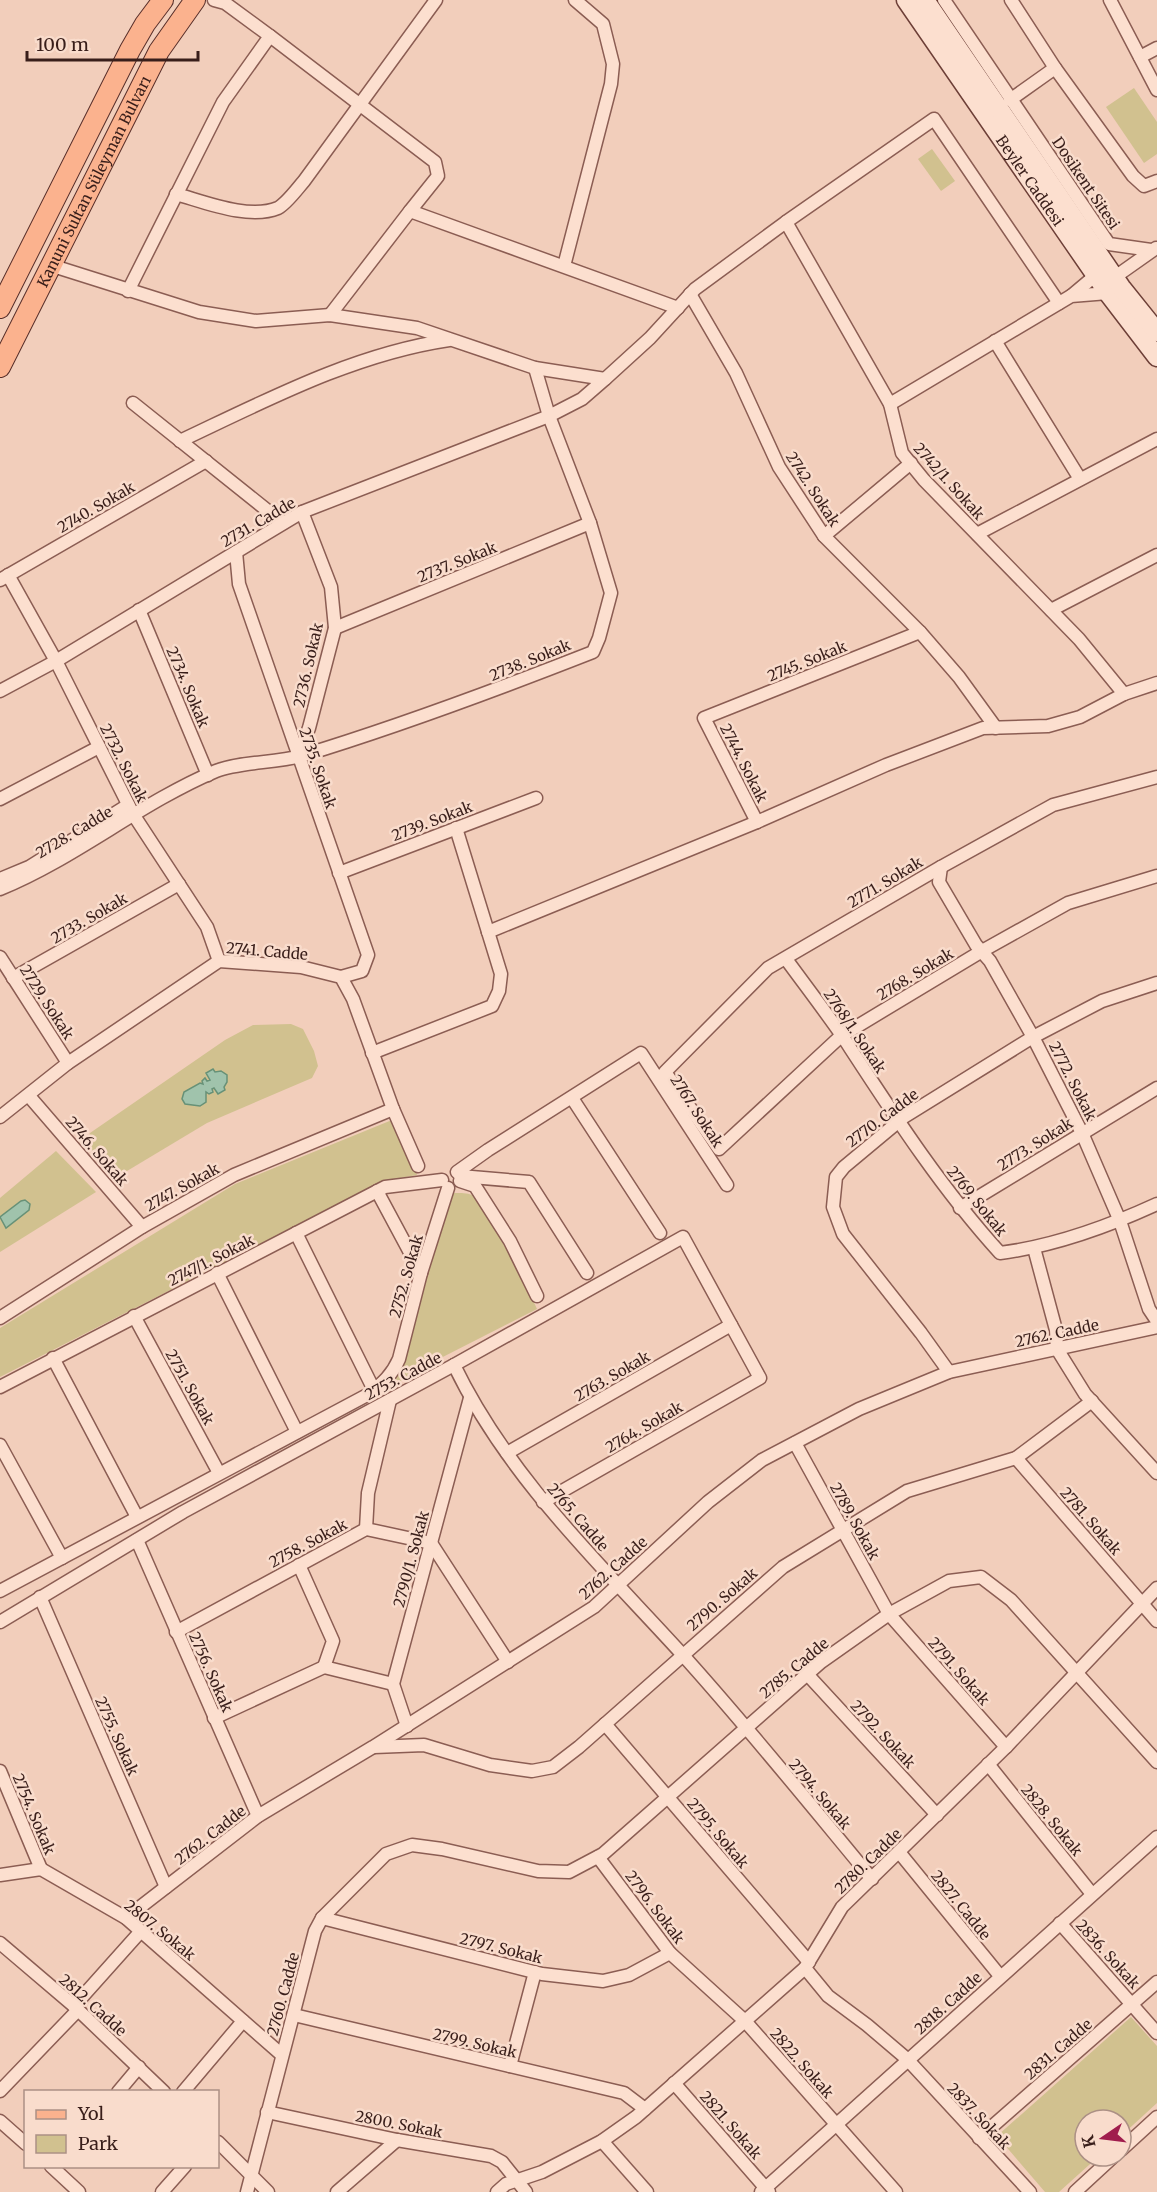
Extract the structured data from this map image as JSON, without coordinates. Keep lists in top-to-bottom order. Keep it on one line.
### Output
{"streets":{"main road":["Beyler Caddesi","Kanuni Sultan Süleyman Bulvarı"],"street":["Dosikent Sitesi","2742/1. Sokak","2742. Sokak","2740. Sokak","2731. Cadde","2737. Sokak","2738. Sokak","2745. Sokak","2736. Sokak","2734. Sokak","2732. Sokak","2744. Sokak","2735. Sokak","2739. Sokak","2728. Cadde","2771. Sokak","2733. Sokak","2741. Cadde","2768. Sokak","2729. Sokak","2768/1. Sokak","2772. Sokak","2767. Sokak","2770. Cadde","2773. Sokak","2746. Sokak","2747. Sokak","2769. Sokak","2747/1. Sokak","2752. Sokak","2762. Cadde","2753. Cadde","2763. Sokak","2751. Sokak","2764. Sokak","2765. Cadde","2789. Sokak","2781. Sokak","2758. Sokak","2790/1. Sokak","2790. Sokak","2785. Cadde","2791. Sokak","2756. Sokak","2792. Sokak","2755. Sokak","2794. Sokak","2754. Sokak","2828. Sokak","2795. Sokak","2780. Cadde","2827. Cadde","2796. Sokak","2807. Sokak","2797. Sokak","2836. Sokak","2760. Cadde","2818. Cadde","2812. Cadde","2799. Sokak","2831. Cadde","2822. Sokak","2837. Sokak","2800. Sokak","2821. Sokak"]},"crossings":[["2742/1. Sokak","2731. Cadde"],["2742. Sokak","2731. Cadde"],["2742. Sokak","2745. Sokak"],["2740. Sokak","2732. Sokak"],["2731. Cadde","2738. Sokak"],["2731. Cadde","2736. Sokak"],["2731. Cadde","2734. Sokak"],["2731. Cadde","2732. Sokak"],["2731. Cadde","2735. Sokak"],["2737. Sokak","2738. Sokak"],["2737. Sokak","2736. Sokak"],["2738. Sokak","2736. Sokak"],["2738. Sokak","2735. Sokak"],["2738. Sokak","2728. Cadde"],["2745. Sokak","2744. Sokak"],["2736. Sokak","2735. Sokak"],["2736. Sokak","2728. Cadde"],["2734. Sokak","2728. Cadde"],["2732. Sokak","2728. Cadde"],["2732. Sokak","2733. Sokak"],["2732. Sokak","2741. Cadde"],["2735. Sokak","2739. Sokak"],["2735. Sokak","2728. Cadde"],["2735. Sokak","2741. Cadde"],["2771. Sokak","2768. Sokak"],["2771. Sokak","2768/1. Sokak"],["2771. Sokak","2772. Sokak"],["2733. Sokak","2729. Sokak"],["2741. Cadde","2729. Sokak"],["2741. Cadde","2746. Sokak"],["2768. Sokak","2768/1. Sokak"],["2768. Sokak","2772. Sokak"],["2768/1. Sokak","2770. Cadde"],["2768/1. Sokak","2769. Sokak"],["2772. Sokak","2770. Cadde"],["2772. Sokak","2773. Sokak"],["2772. Sokak","2769. Sokak"],["2770. Cadde","2769. Sokak"],["2770. Cadde","2762. Cadde"],["2773. Sokak","2769. Sokak"],["2746. Sokak","2747. Sokak"],["2747/1. Sokak","2752. Sokak"],["2747/1. Sokak","2751. Sokak"],["2762. Cadde","2765. Cadde"],["2762. Cadde","2789. Sokak"],["2762. Cadde","2790. Sokak"],["2762. Cadde","2756. Sokak"],["2762. Cadde","2755. Sokak"],["2762. Cadde","2807. Sokak"],["2753. Cadde","2763. Sokak"],["2753. Cadde","2764. Sokak"],["2753. Cadde","2765. Cadde"],["2753. Cadde","2756. Sokak"],["2753. Cadde","2755. Sokak"],["2763. Sokak","2765. Cadde"],["2764. Sokak","2765. Cadde"],["2765. Cadde","2790/1. Sokak"],["2765. Cadde","2790. Sokak"],["2765. Cadde","2785. Cadde"],["2765. Cadde","2794. Sokak"],["2789. Sokak","2790. Sokak"],["2789. Sokak","2785. Cadde"],["2789. Sokak","2791. Sokak"],["2781. Sokak","2790. Sokak"],["2781. Sokak","2780. Cadde"],["2758. Sokak","2790/1. Sokak"],["2758. Sokak","2756. Sokak"],["2790. Sokak","2795. Sokak"],["2785. Cadde","2791. Sokak"],["2785. Cadde","2792. Sokak"],["2785. Cadde","2794. Sokak"],["2785. Cadde","2795. Sokak"],["2785. Cadde","2780. Cadde"],["2785. Cadde","2796. Sokak"],["2785. Cadde","2760. Cadde"],["2791. Sokak","2780. Cadde"],["2792. Sokak","2780. Cadde"],["2794. Sokak","2780. Cadde"],["2754. Sokak","2807. Sokak"],["2828. Sokak","2780. Cadde"],["2828. Sokak","2818. Cadde"],["2795. Sokak","2780. Cadde"],["2795. Sokak","2818. Cadde"],["2795. Sokak","2837. Sokak"],["2780. Cadde","2827. Cadde"],["2780. Cadde","2796. Sokak"],["2780. Cadde","2799. Sokak"],["2780. Cadde","2822. Sokak"],["2780. Cadde","2800. Sokak"],["2780. Cadde","2821. Sokak"],["2827. Cadde","2818. Cadde"],["2796. Sokak","2797. Sokak"],["2796. Sokak","2822. Sokak"],["2807. Sokak","2760. Cadde"],["2797. Sokak","2760. Cadde"],["2836. Sokak","2818. Cadde"],["2836. Sokak","2831. Cadde"],["2760. Cadde","2799. Sokak"],["2760. Cadde","2800. Sokak"],["2818. Cadde","2822. Sokak"],["2818. Cadde","2837. Sokak"],["2818. Cadde","2821. Sokak"],["2831. Cadde","2837. Sokak"]],"legend":["Yol","Park"],"scale_bar":"100 m","north":"left"}
